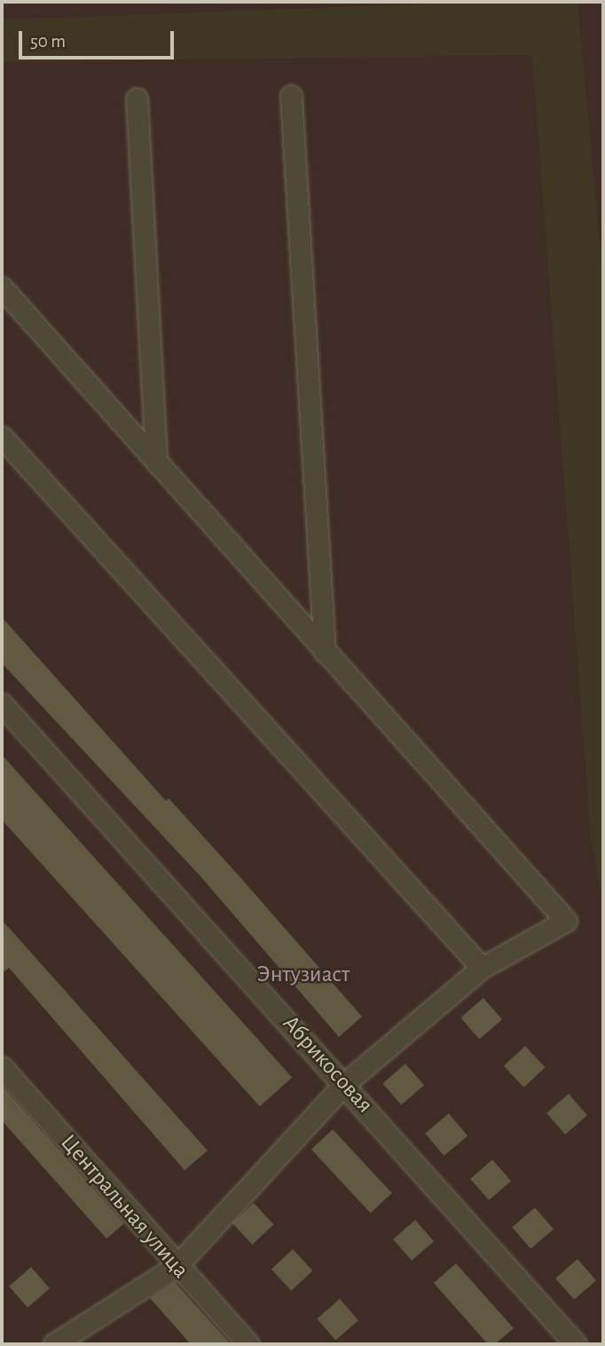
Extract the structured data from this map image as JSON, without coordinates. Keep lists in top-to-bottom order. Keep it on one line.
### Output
{"streets":{"street":["Абрикосовая","Центральная улица"]},"parks":["Энтузиаст"],"scale_bar":"50 m"}
